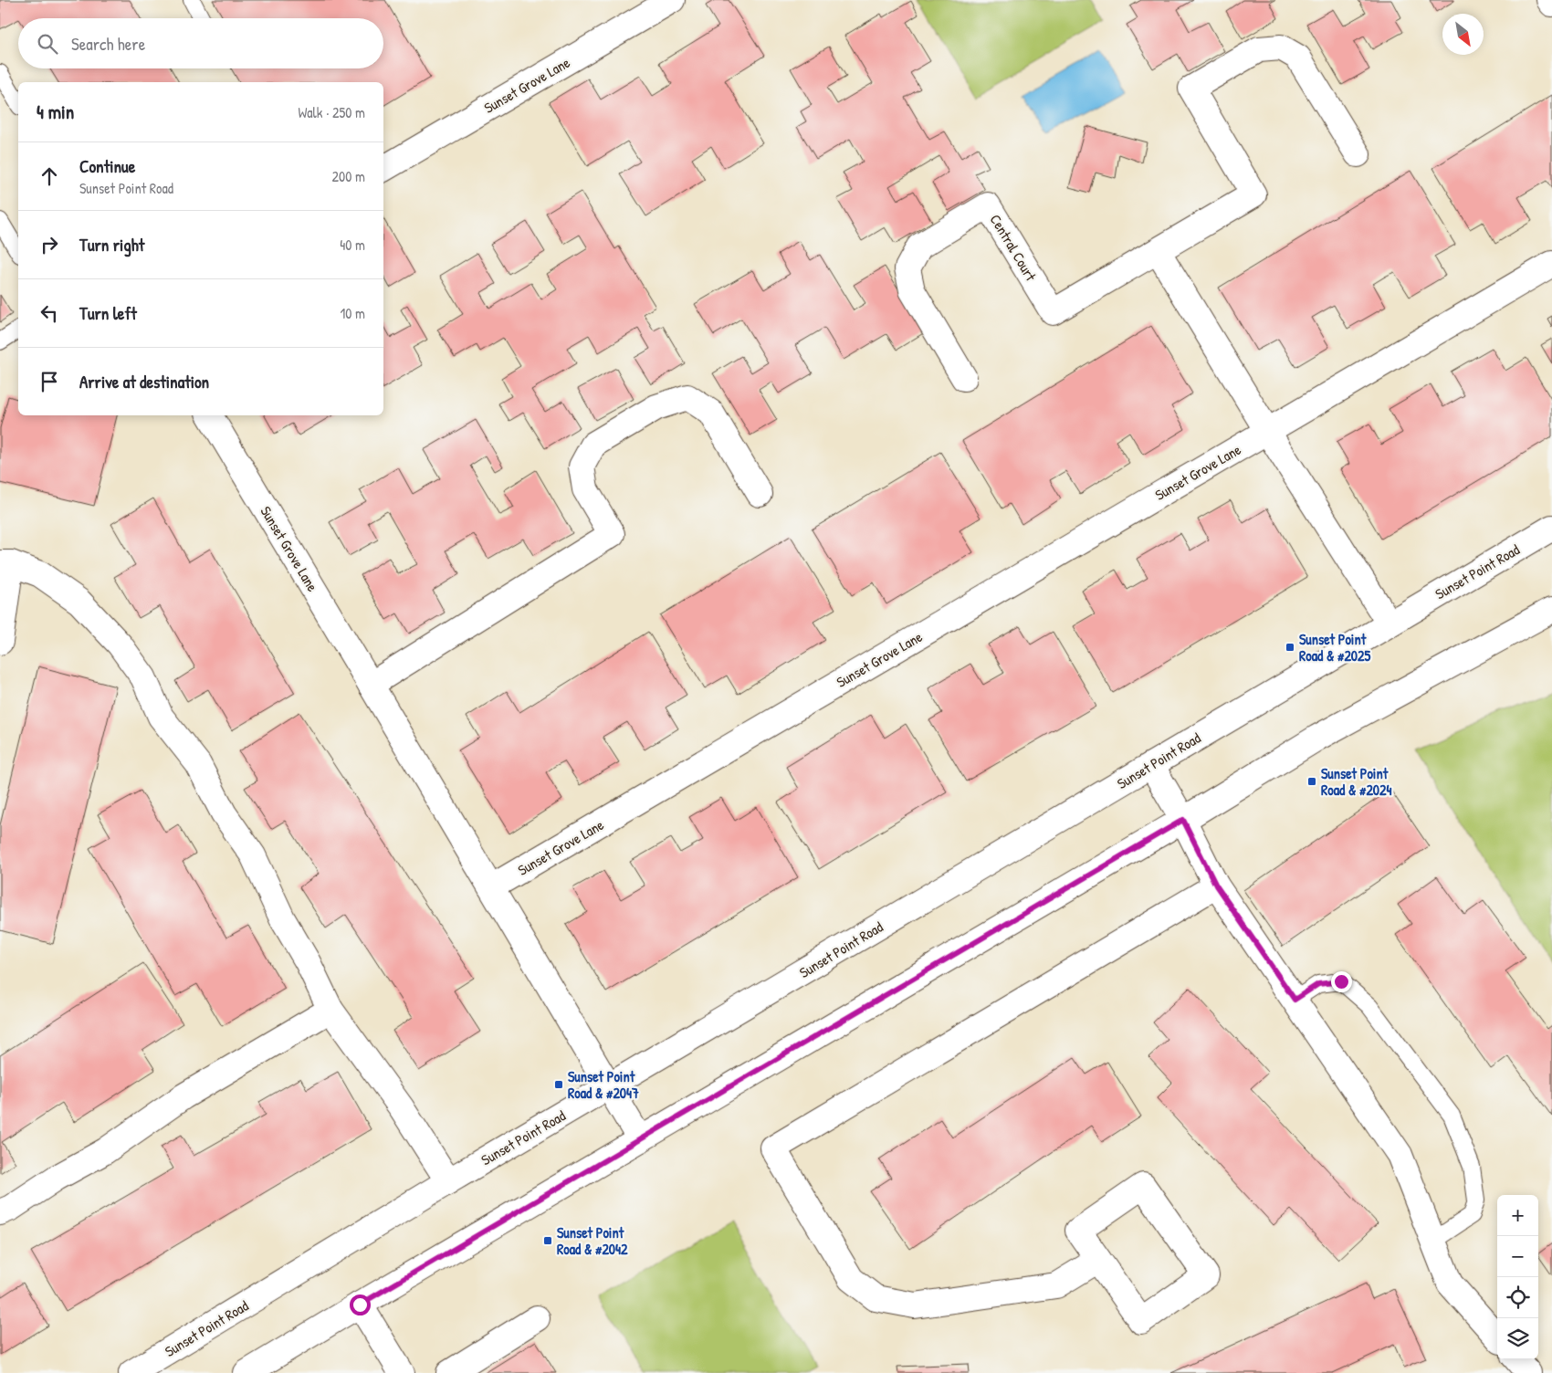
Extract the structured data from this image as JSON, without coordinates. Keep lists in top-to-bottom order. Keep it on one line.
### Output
{"streets":{"street":["Sunset Grove Lane","Central Court","Sunset Point Road"]},"crossings":[["Sunset Grove Lane","Sunset Point Road"]],"places":{"transit":["Sunset Point Road & #2025","Sunset Point Road & #2024","Sunset Point Road & #2047","Sunset Point Road & #2042"]},"north":"bottom right","page":{"search":"Search here","heading":["4 min","Walk · 250 m"],"list":[["Continue","Sunset Point Road","200 m"],["Turn right","40 m"],["Turn left","10 m"],"Arrive at destination"],"map_buttons":["+","−"]}}
